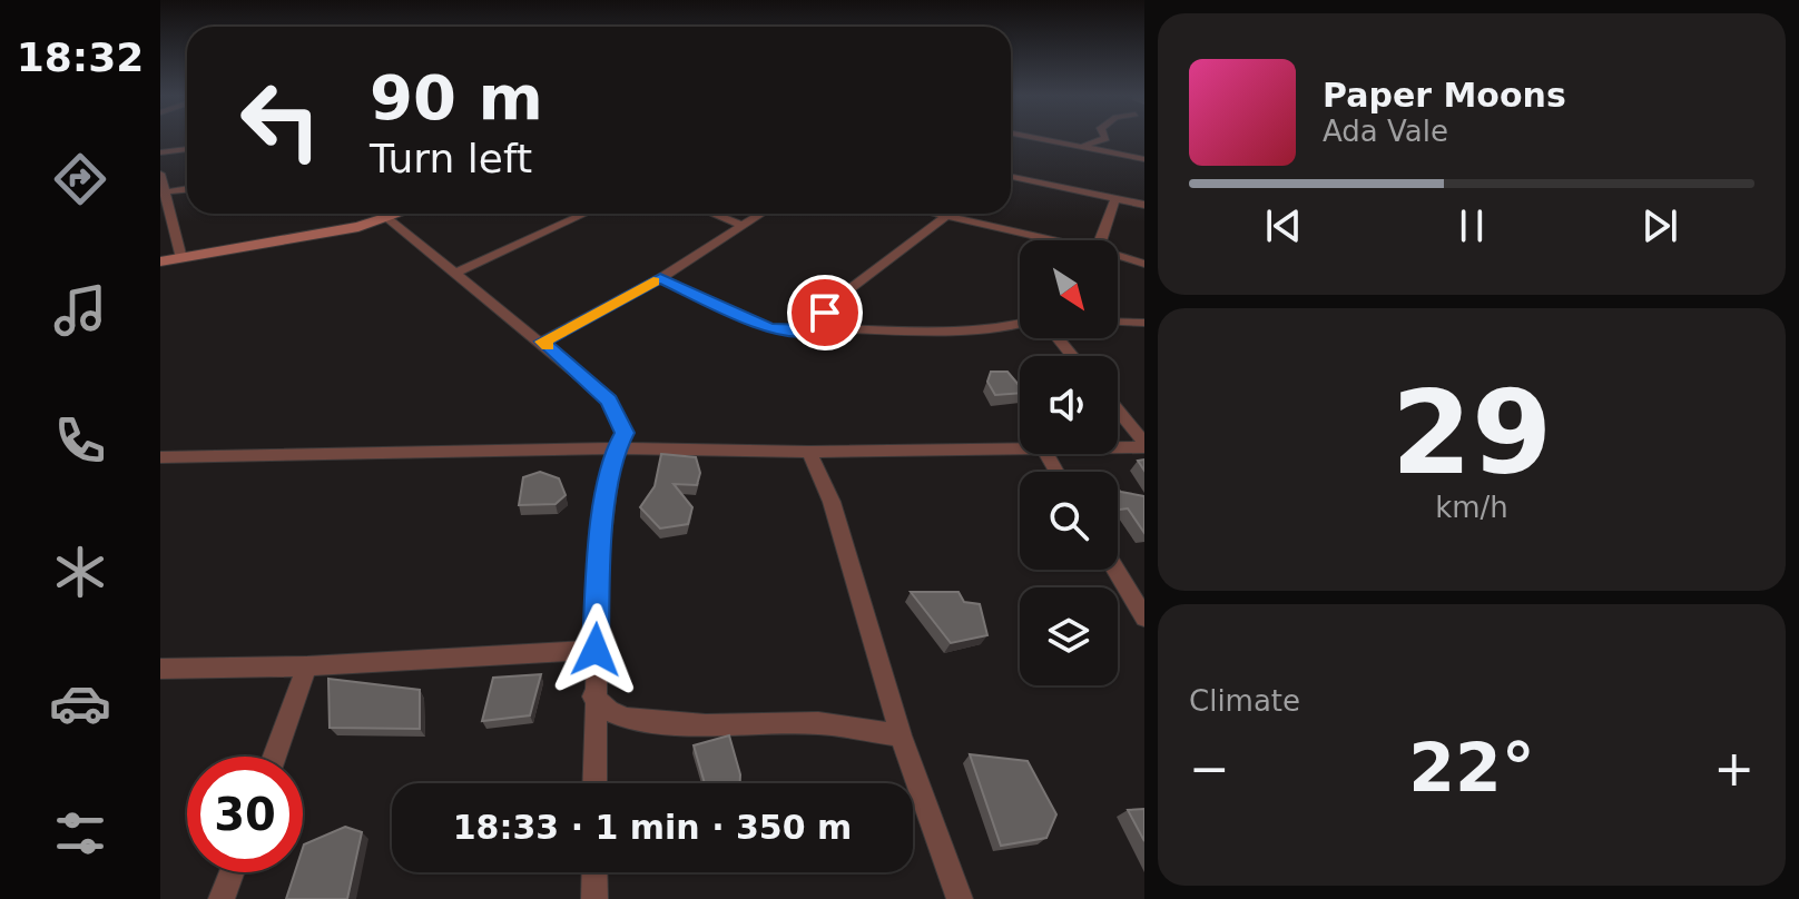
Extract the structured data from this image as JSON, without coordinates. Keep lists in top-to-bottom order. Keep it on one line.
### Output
{"north":"bottom right","page":{"tabs":"18:32","turn":["90 m","Turn left"],"song":["Paper Moons","Ada Vale"],"tile":[["29","km/h"],"Climate"],"heat":["−","22°","+"],"limit":"30","trip":"18:33 · 1 min · 350 m"}}
